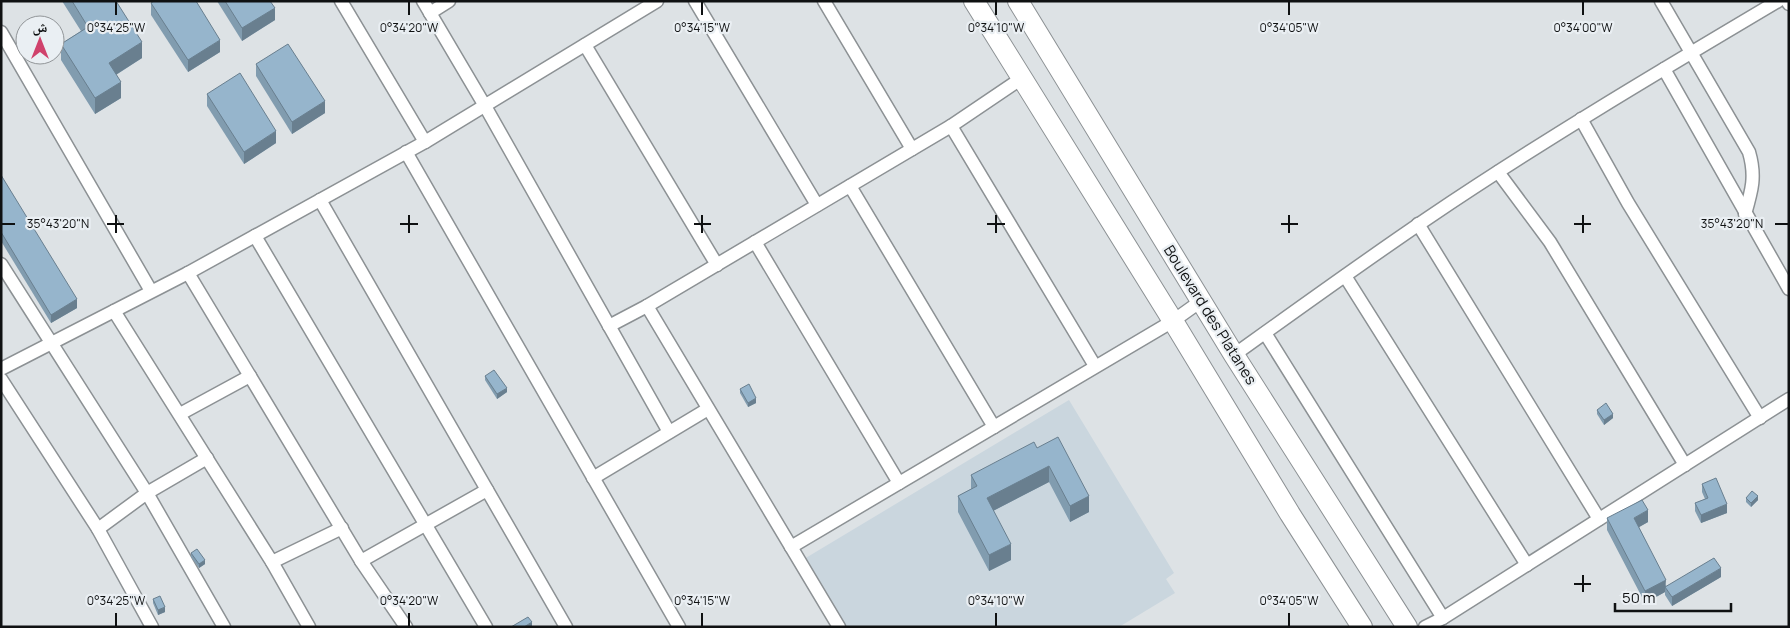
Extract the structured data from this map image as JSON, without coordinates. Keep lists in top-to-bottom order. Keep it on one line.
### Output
{"streets":{"main road":["Boulevard des Platanes"]},"scale_bar":"50 m","north":"top","coordinates":["0°34'25\"W","0°34'20\"W","0°34'15\"W","0°34'10\"W","0°34'05\"W","0°34'00\"W","35°43'20\"N"]}
